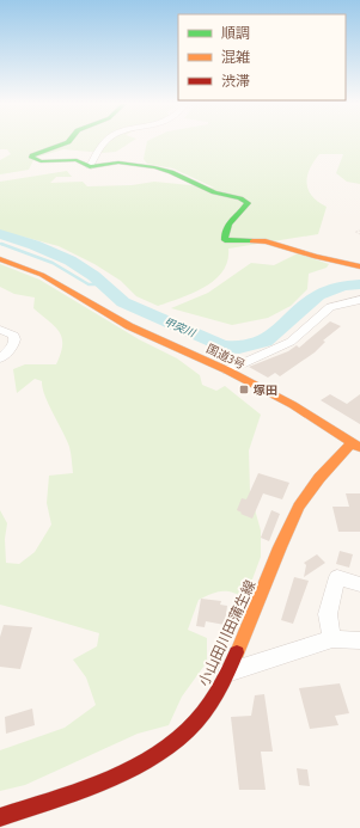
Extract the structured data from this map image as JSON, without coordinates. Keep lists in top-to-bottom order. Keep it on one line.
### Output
{"streets":{"main road":["国道3号","小山田川田蒲生線"]},"crossings":[["国道3号","小山田川田蒲生線"]],"water":["甲突川"],"places":{"transit":["塚田"]},"legend":["順調","混雑","渋滞"]}
